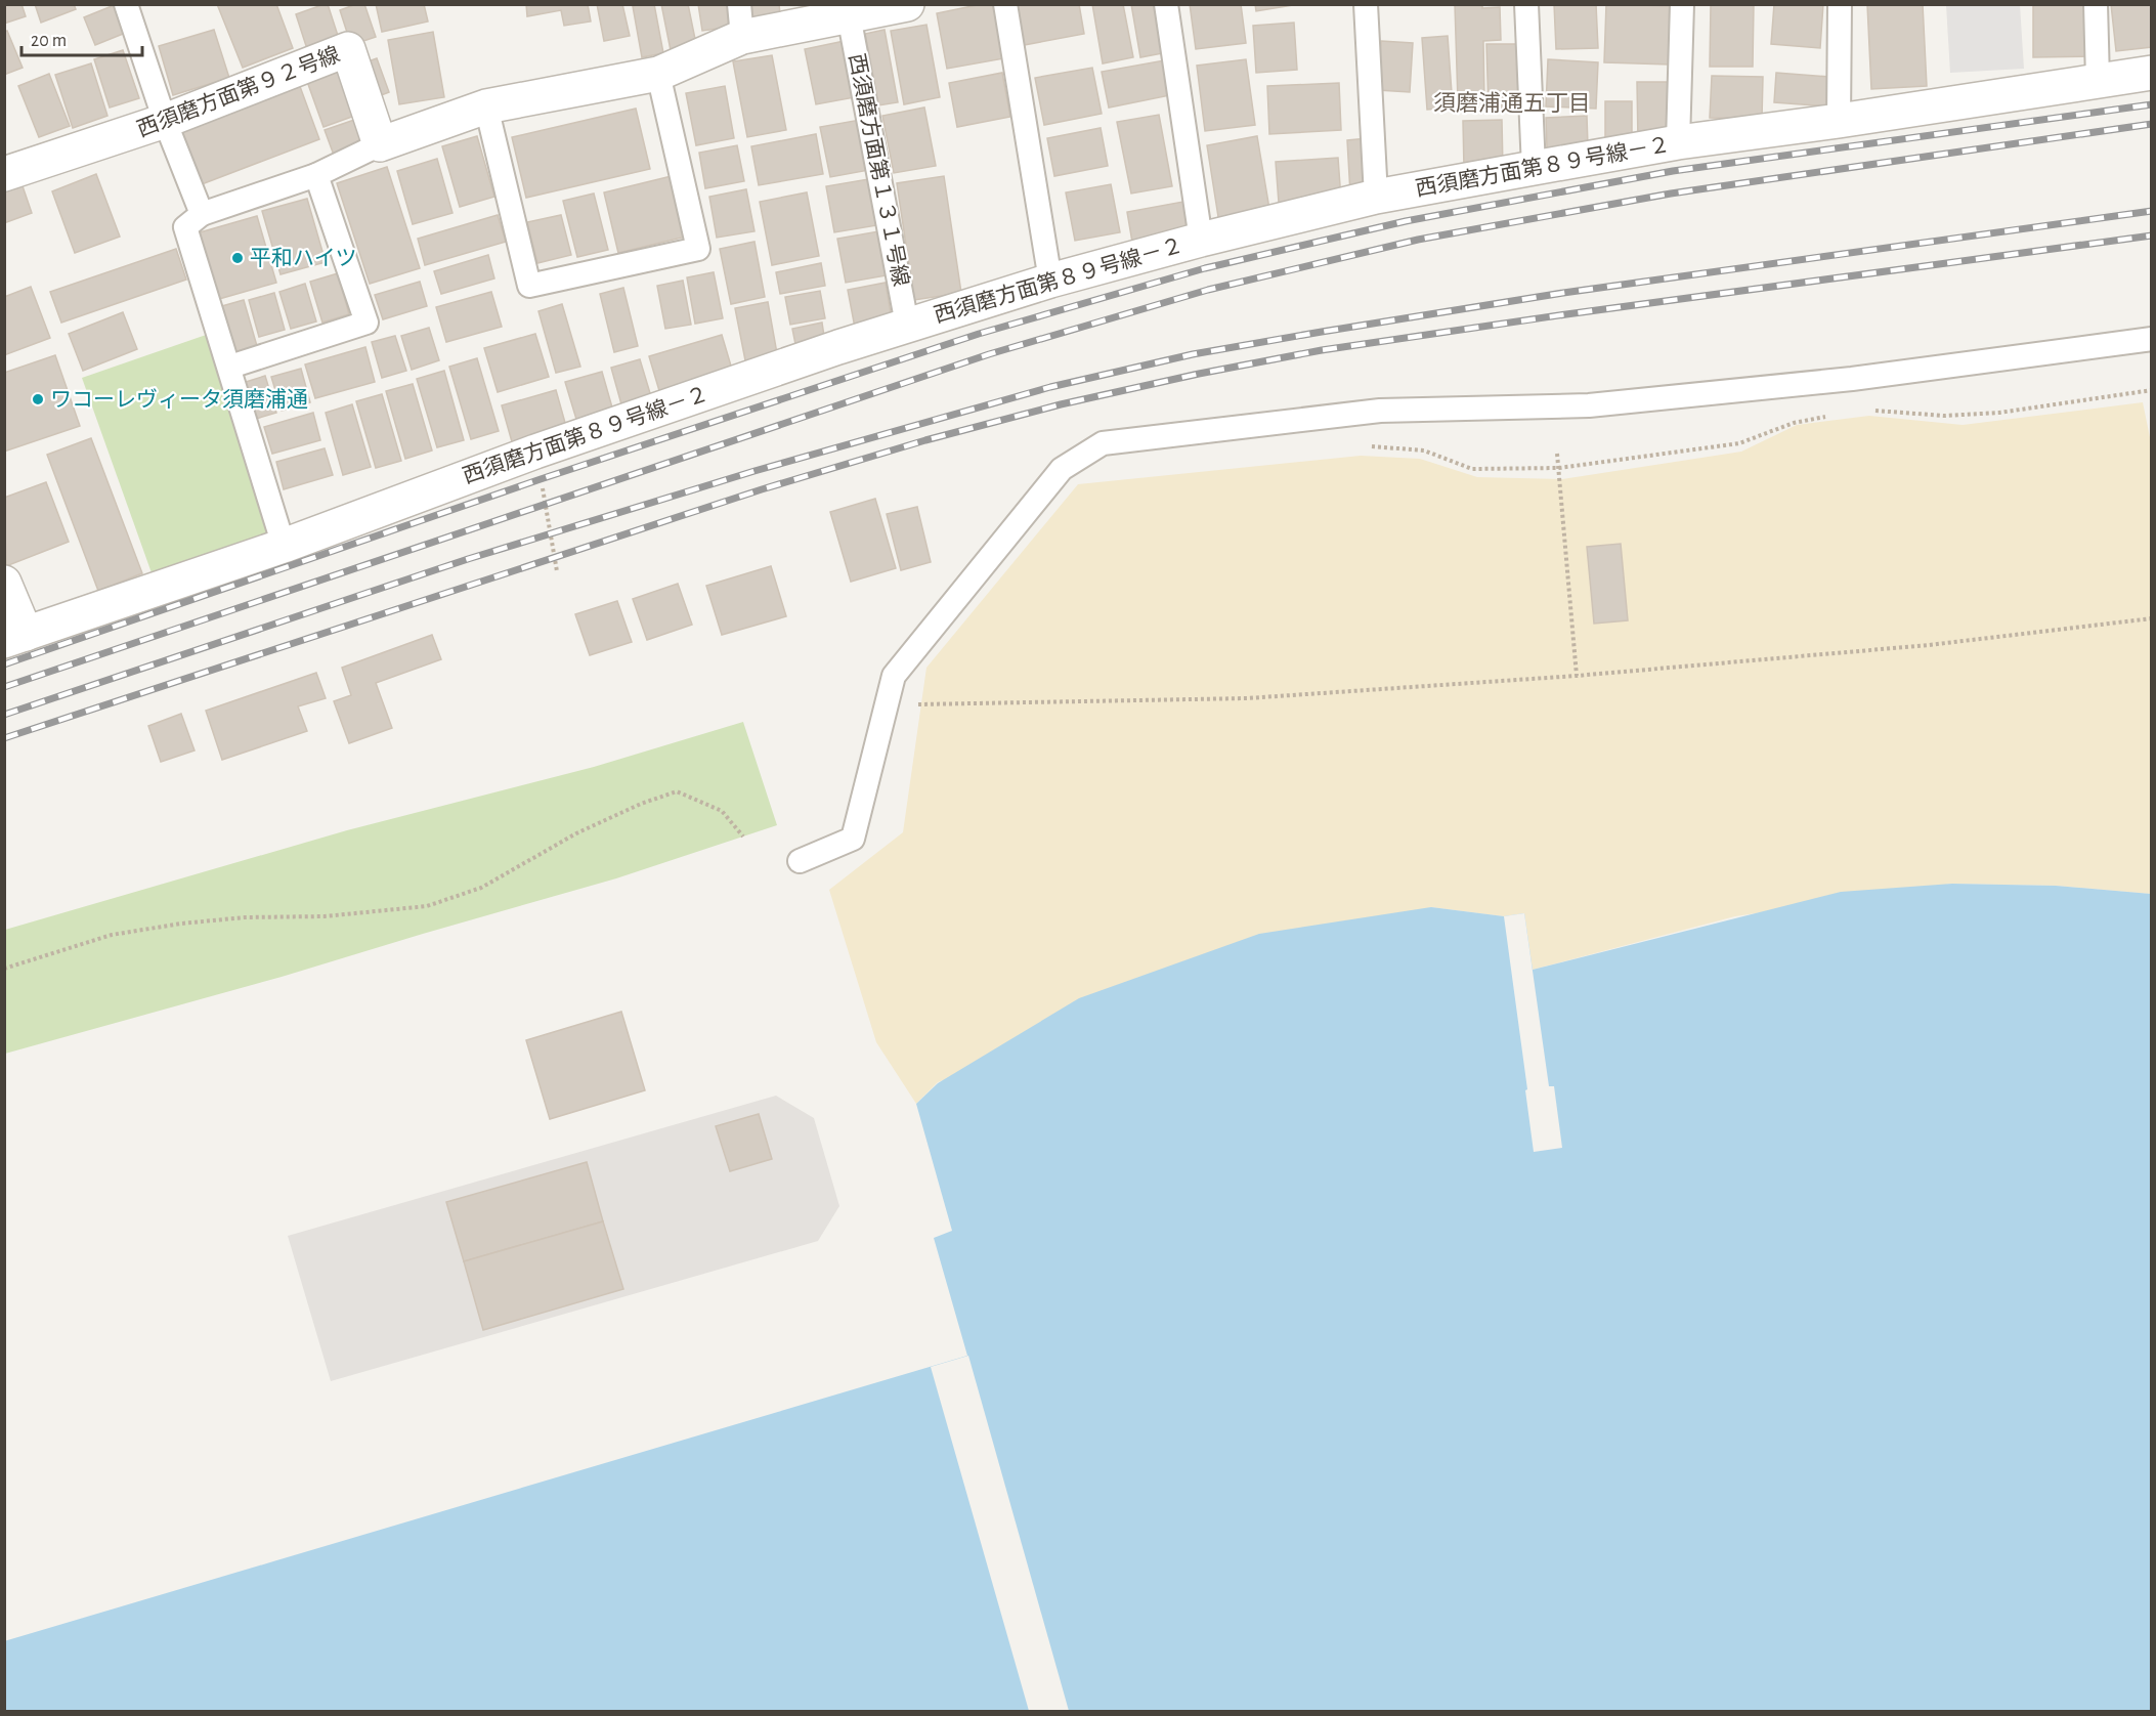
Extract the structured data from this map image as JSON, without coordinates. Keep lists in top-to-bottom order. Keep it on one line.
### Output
{"streets":{"street":["西須磨方面第９２号線","西須磨方面第８９号線－２"],"lane":["西須磨方面第１３１号線"]},"crossings":[["西須磨方面第８９号線－２","西須磨方面第１３１号線"]],"districts":["須磨浦通五丁目"],"places":["平和ハイツ","ワコーレヴィータ須磨浦通"],"scale_bar":"20 m"}
